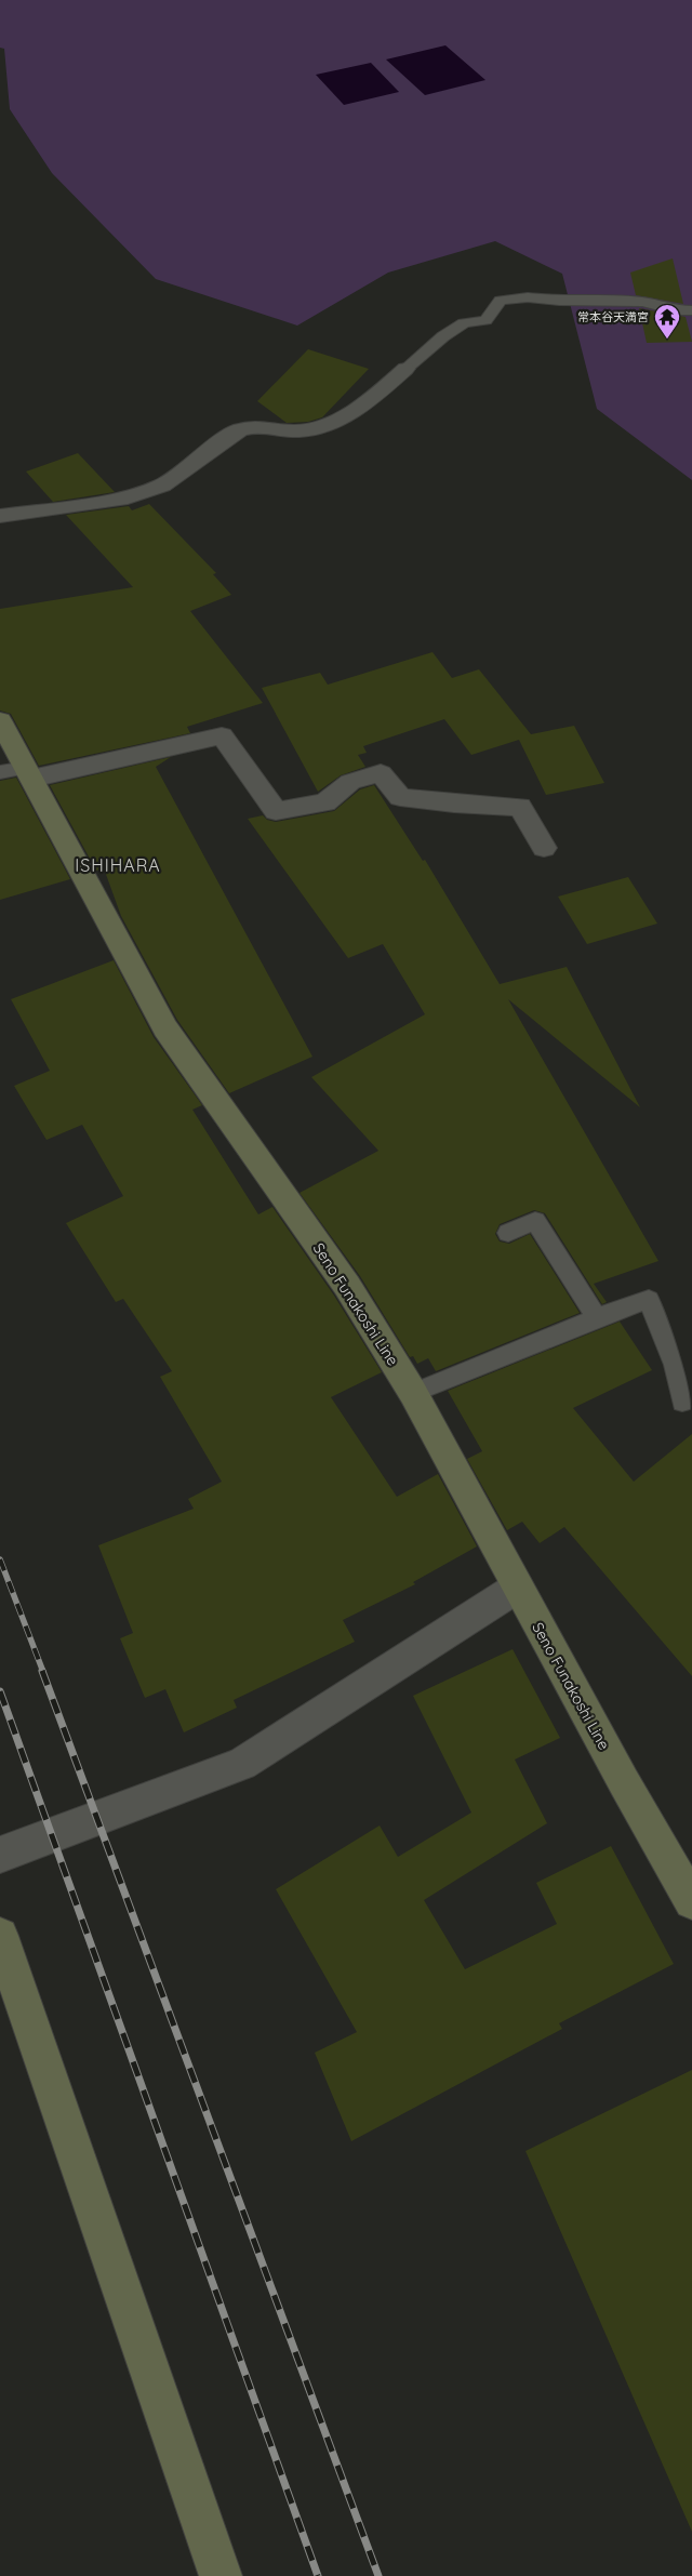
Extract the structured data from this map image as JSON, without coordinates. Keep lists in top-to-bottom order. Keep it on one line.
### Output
{"streets":{"main road":["Seno Funakoshi Line"]},"districts":["ISHIHARA"],"places":{"temple":["常本谷天満宮"]}}
